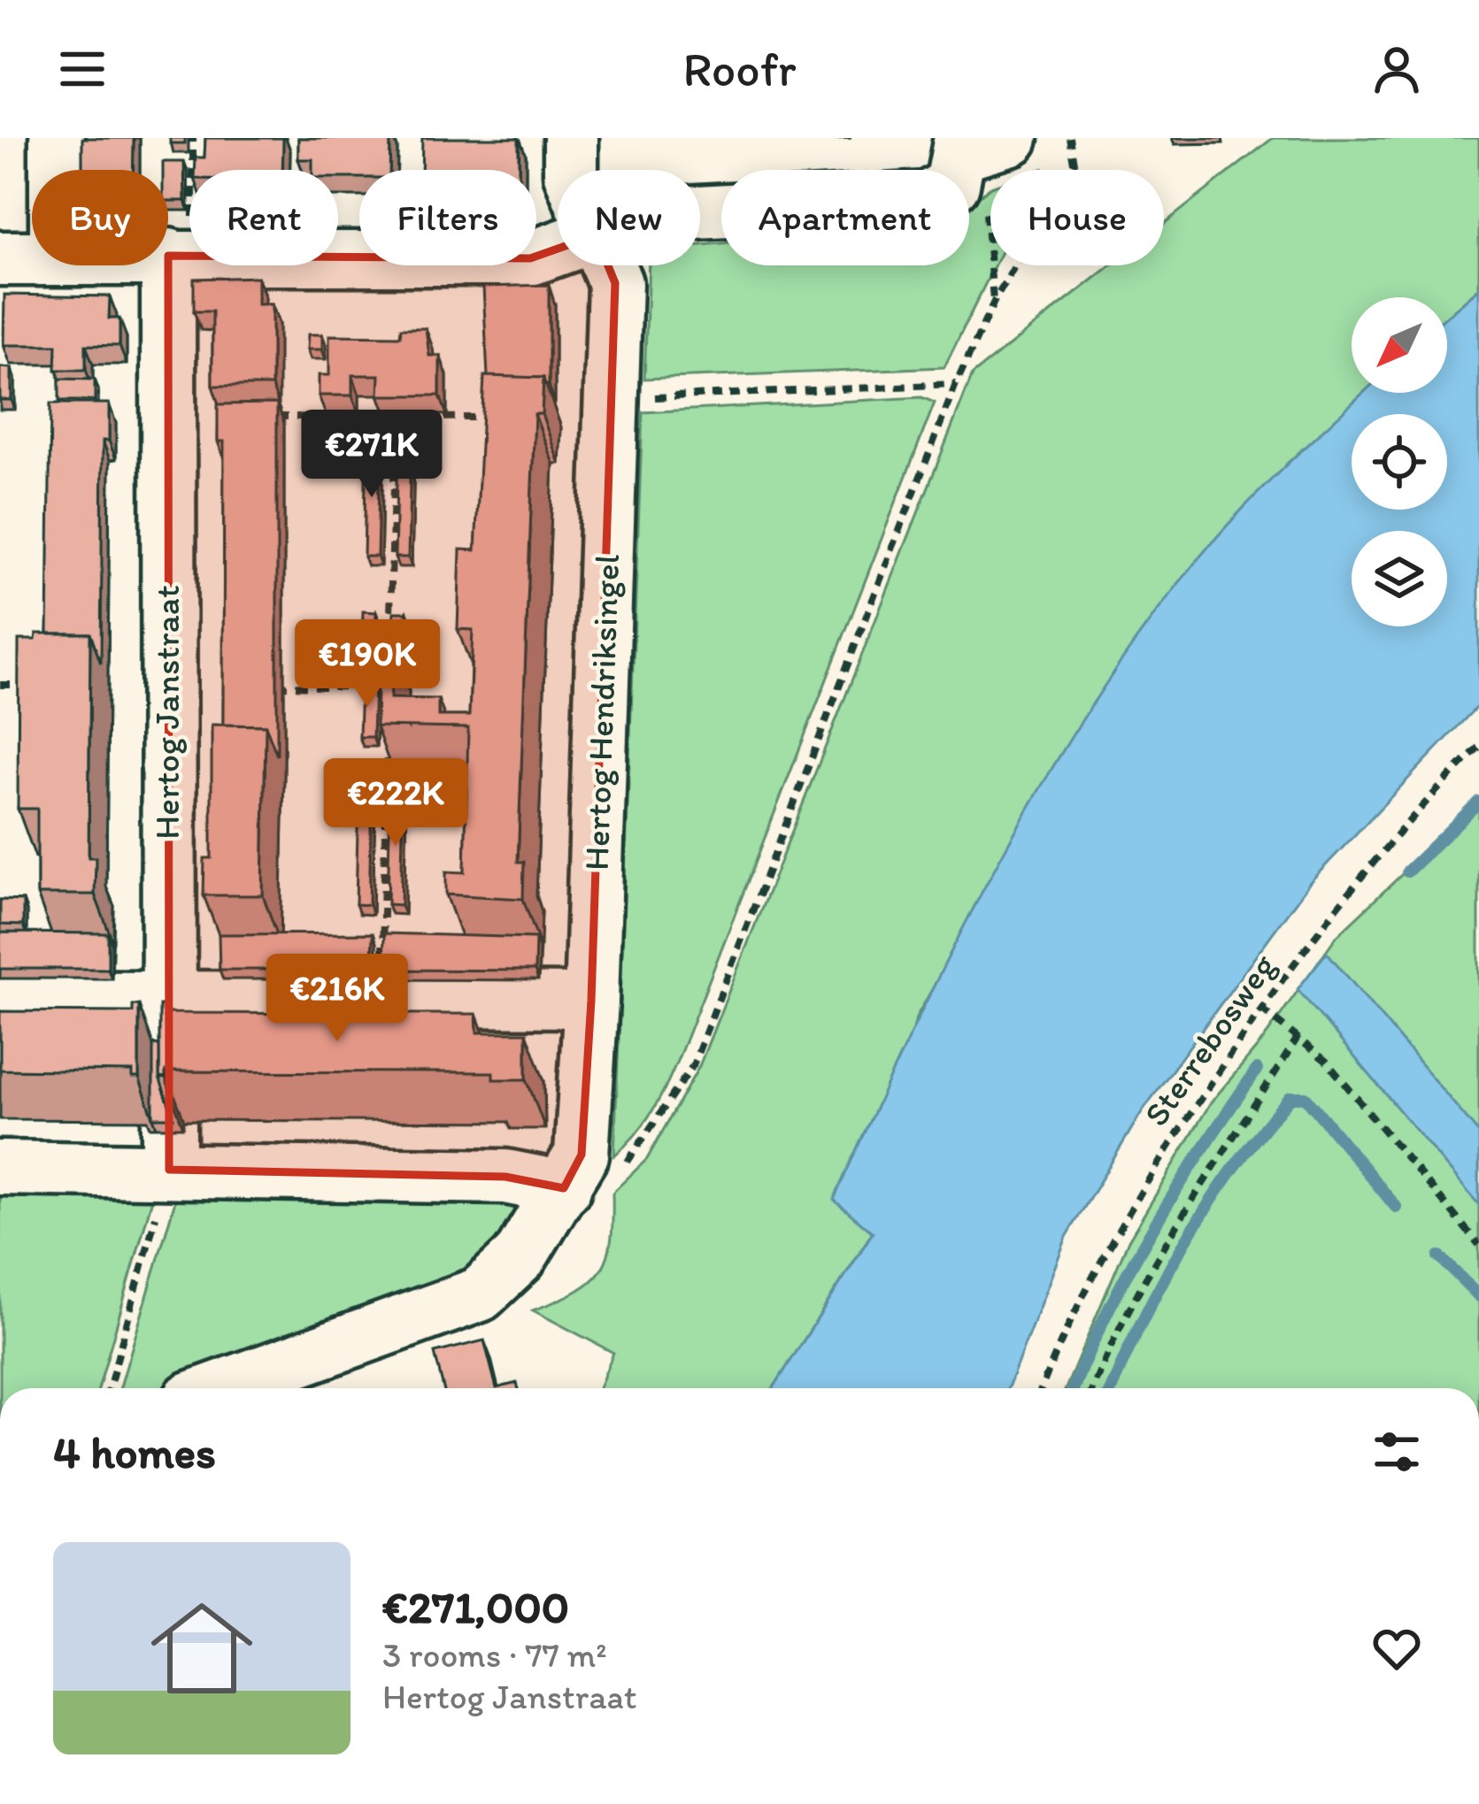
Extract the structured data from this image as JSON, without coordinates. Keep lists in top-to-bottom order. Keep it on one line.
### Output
{"streets":{"street":["Hertog Janstraat","Hertog Hendriksingel"],"path":["Sterrebosweg"]},"north":"bottom left","page":{"header":"Roofr","chip":["Buy","Rent","Filters","New","Apartment","House"],"price":["€271K","€190K","€222K","€216K"],"heading":"4 homes","list":[{"name":"€271,000","note":"3 rooms · 77 m² · Hertog Janstraat"}]}}
